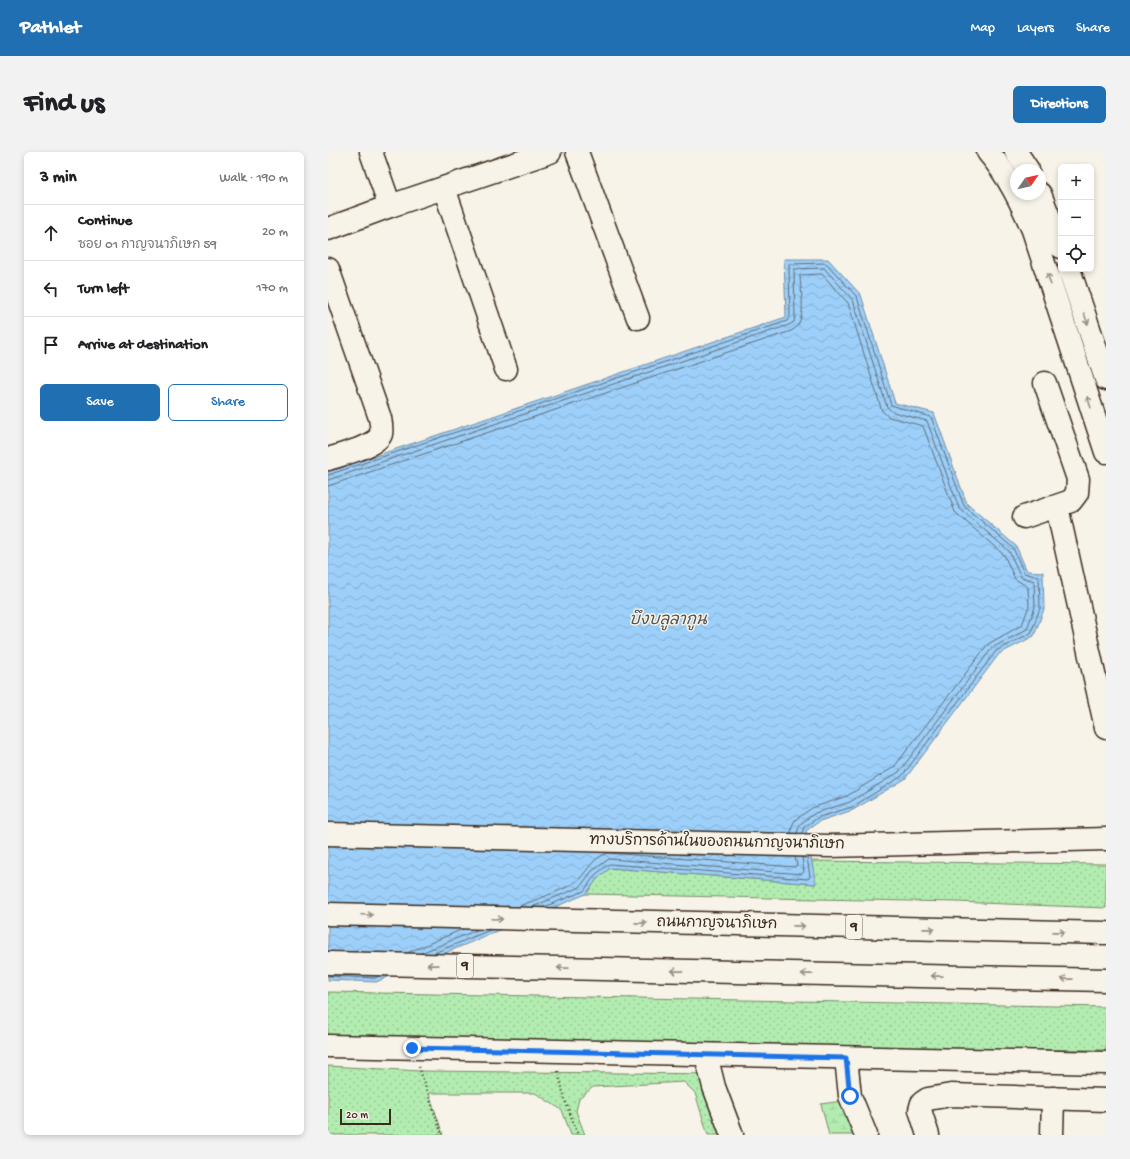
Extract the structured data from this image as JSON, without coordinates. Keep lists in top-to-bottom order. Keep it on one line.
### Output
{"streets":{"main road":["ทางบริการด้านในของถนนกาญจนาภิเษก","ถนนกาญจนาภิเษก","9"]},"water":["บึงบลูลากูน"],"scale_bar":"20 m","north":"top right","page":{"header":"Pathlet","nav":["Map","Layers","Share"],"buttons":["Directions",["Save","Share"]],"title":"Find us","heading":["3 min","Walk · 190 m"],"map_buttons":["+","−"],"list":[["Continue","ซอย 01 กาญจนาภิเษก 59","20 m"],["Turn left","170 m"],"Arrive at destination"],"scale":"20 m"}}
